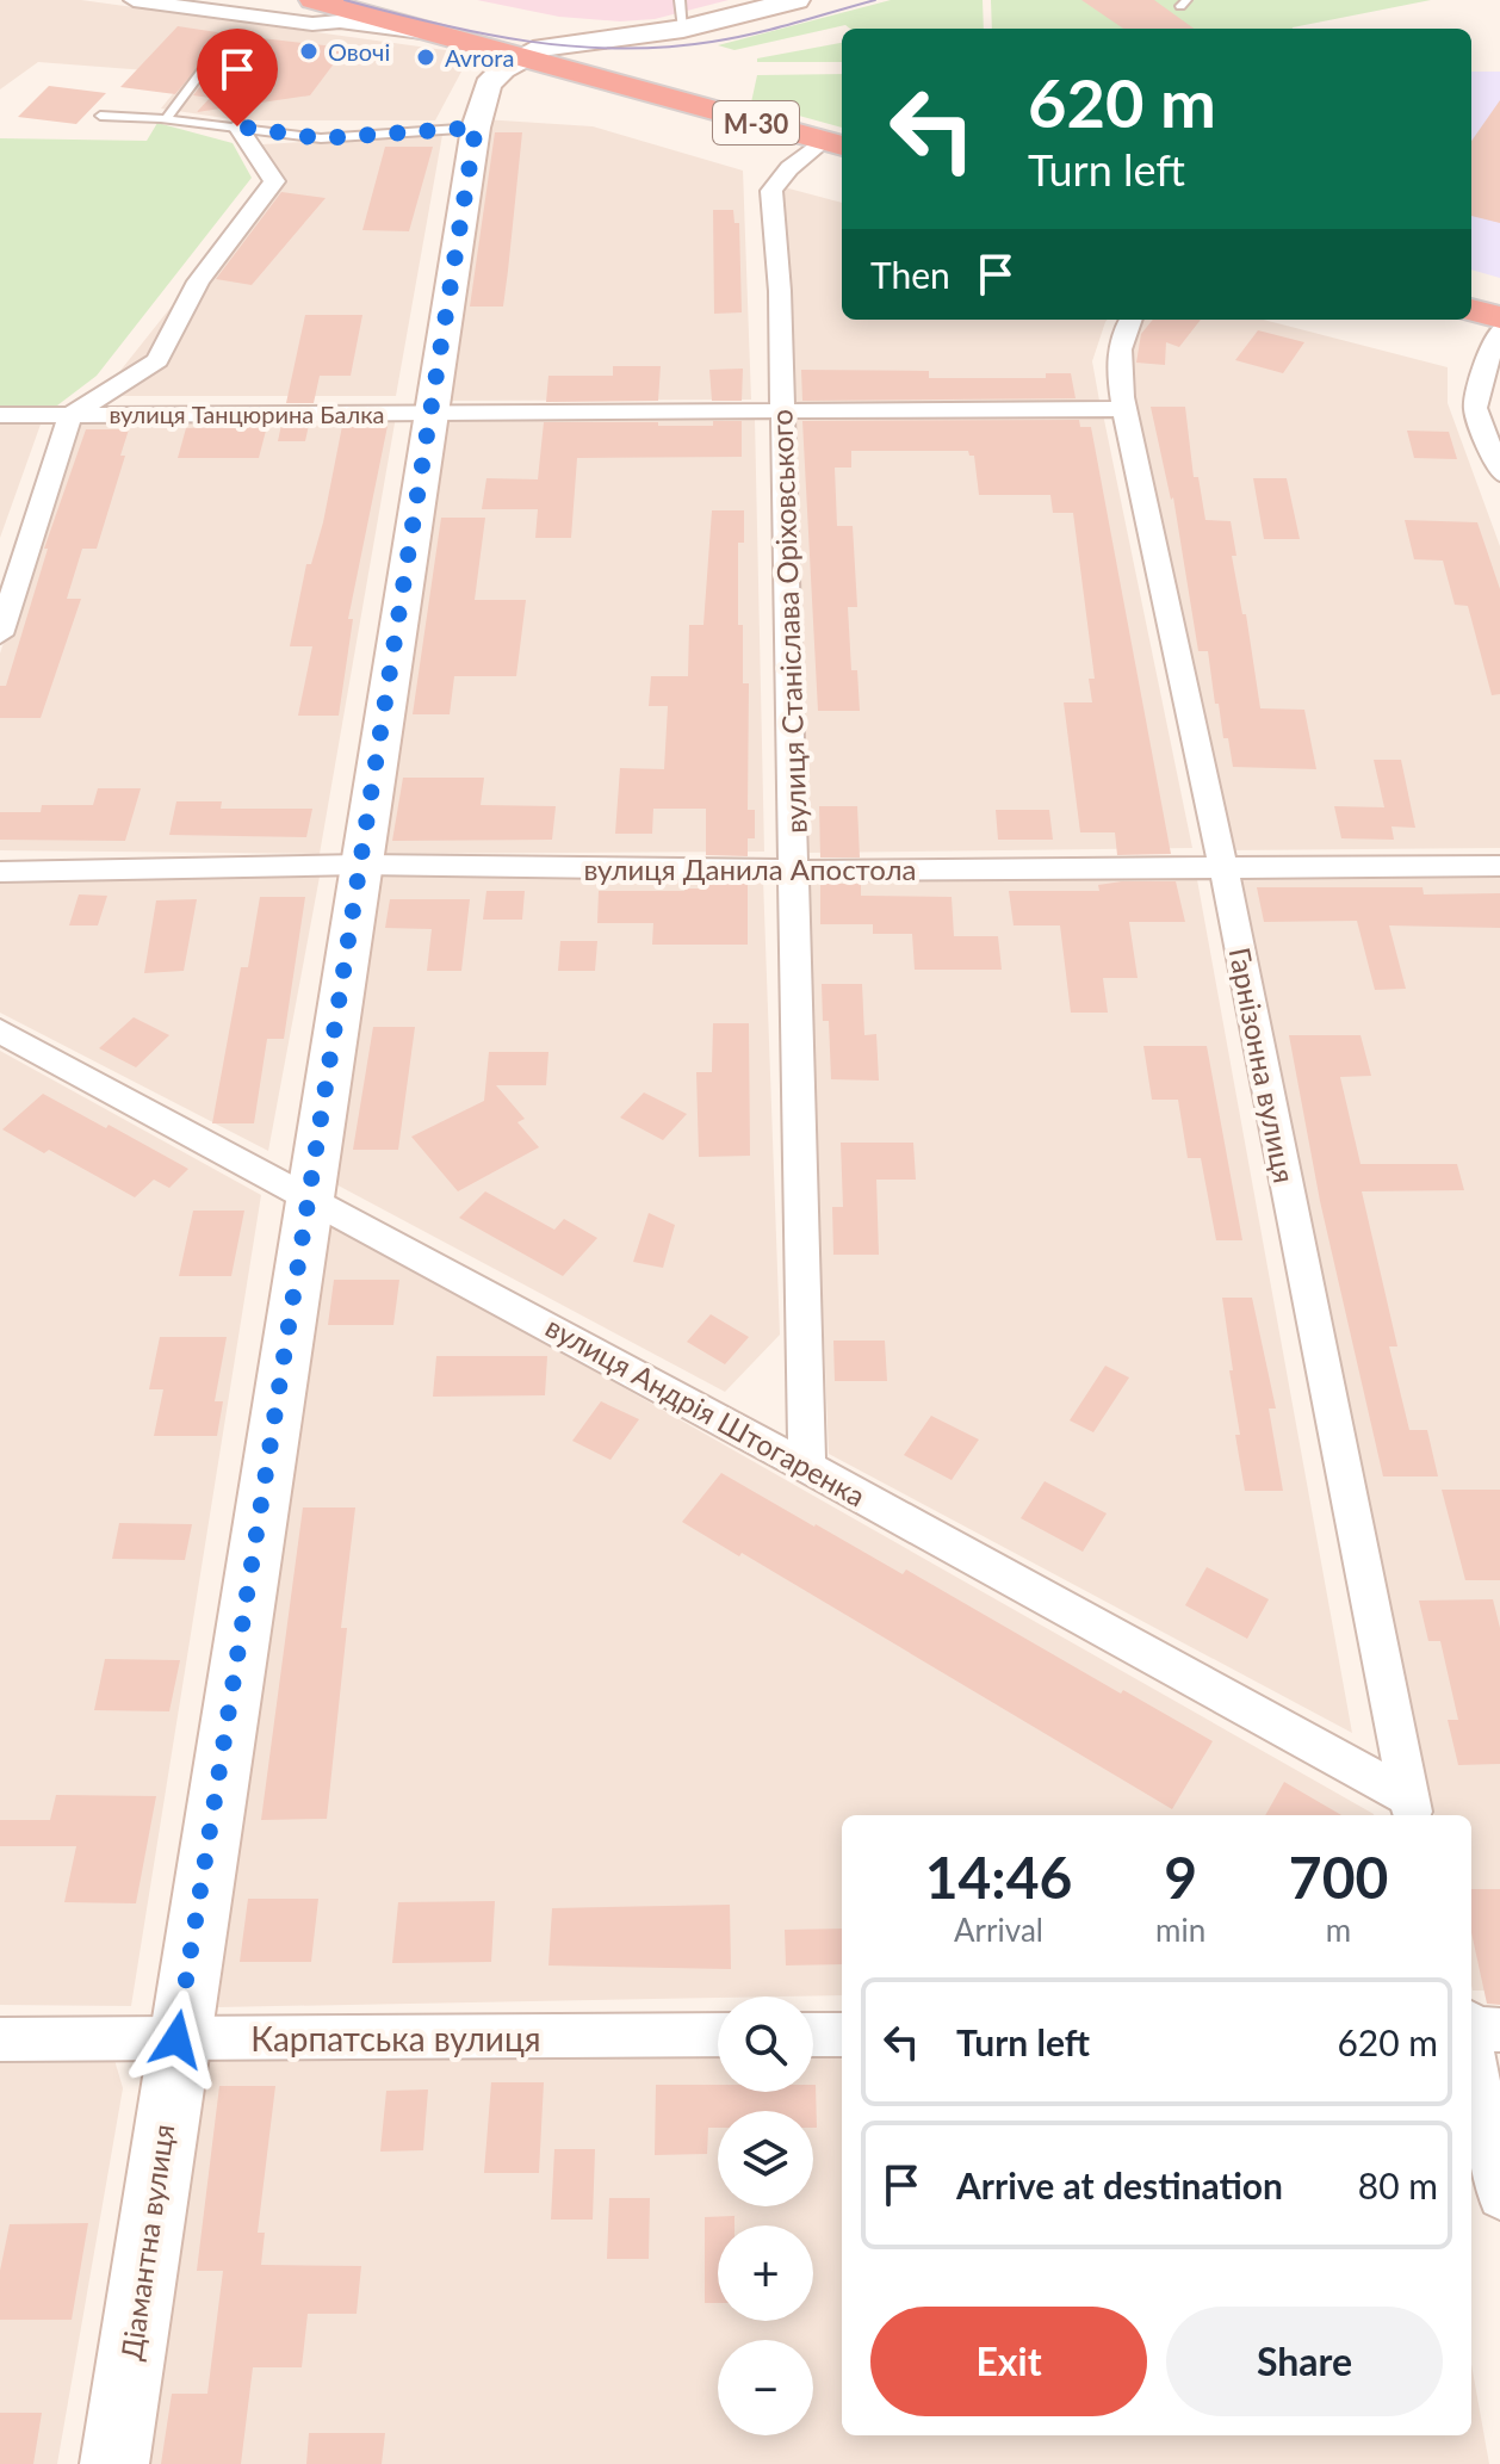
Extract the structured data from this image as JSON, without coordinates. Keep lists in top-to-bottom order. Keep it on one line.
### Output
{"streets":{"highway":["М-30"],"street":["вулиця Танцюрина Балка","вулиця Станіслава Оріховського","вулиця Данила Апостола","Гарнізонна вулиця","вулиця Андрія Штогаренка","Карпатська вулиця","Діамантна вулиця"]},"crossings":[["М-30","вулиця Станіслава Оріховського"],["М-30","Діамантна вулиця"],["вулиця Танцюрина Балка","вулиця Станіслава Оріховського"],["вулиця Танцюрина Балка","Гарнізонна вулиця"],["вулиця Танцюрина Балка","Діамантна вулиця"],["вулиця Станіслава Оріховського","вулиця Данила Апостола"],["вулиця Станіслава Оріховського","вулиця Андрія Штогаренка"],["вулиця Данила Апостола","Гарнізонна вулиця"],["вулиця Данила Апостола","Діамантна вулиця"],["Гарнізонна вулиця","вулиця Андрія Штогаренка"],["вулиця Андрія Штогаренка","Діамантна вулиця"],["Карпатська вулиця","Діамантна вулиця"]],"places":["Овочі","Avrora"],"page":{"turn":["620 m","Turn left"],"then":"Then","eta":["14:46","Arrival","9","min","700","m"],"list":[{"name":"Turn left","value":"620 m"},{"name":"Arrive at destination","value":"80 m"}],"map_buttons":["+","−"],"buttons":["Exit","Share"]}}
